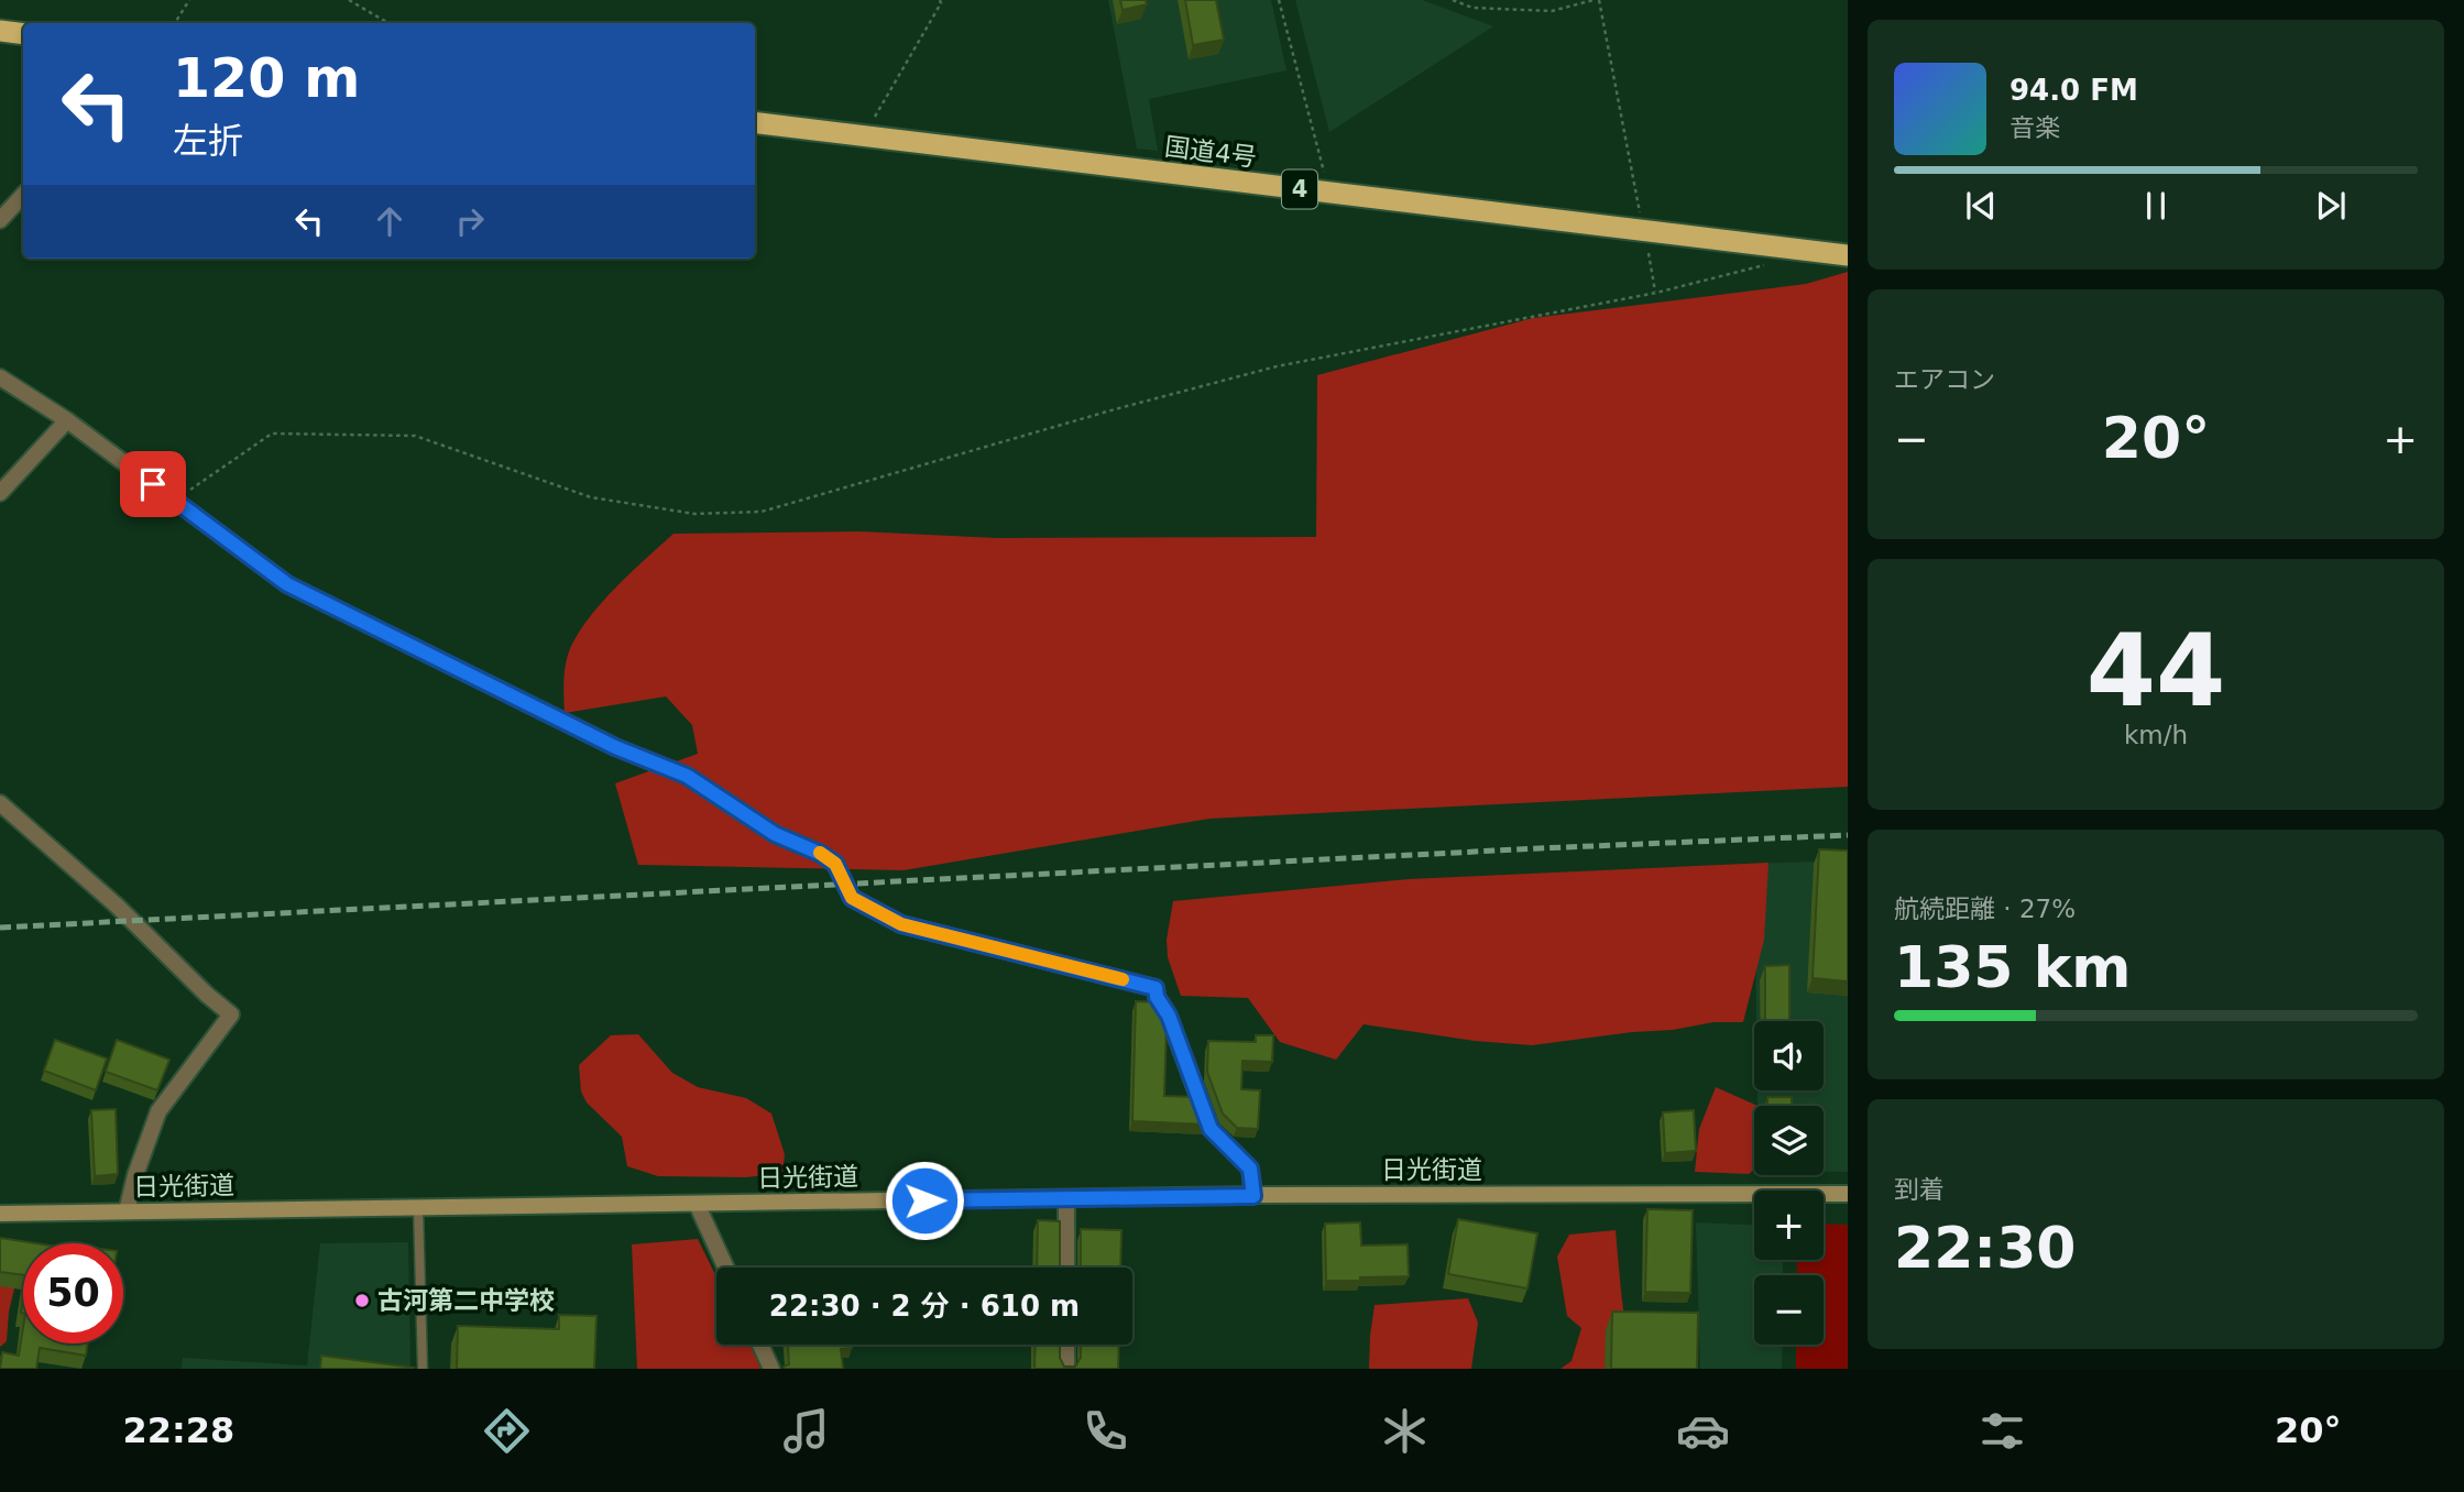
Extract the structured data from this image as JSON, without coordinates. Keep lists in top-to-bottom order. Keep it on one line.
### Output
{"streets":{"highway":["国道4号","4"],"main road":["日光街道"]},"places":["古河第二中学校"],"page":{"turn":["120 m","左折"],"song":["94.0 FM","音楽"],"tile":["エアコン",["44","km/h"],["航続距離 · 27%","135 km"],["到着","22:30"]],"heat":["−","20°","+"],"map_buttons":["+","−"],"limit":"50","trip":"22:30 · 2 分 · 610 m","tabs":["22:28","20°"]}}
